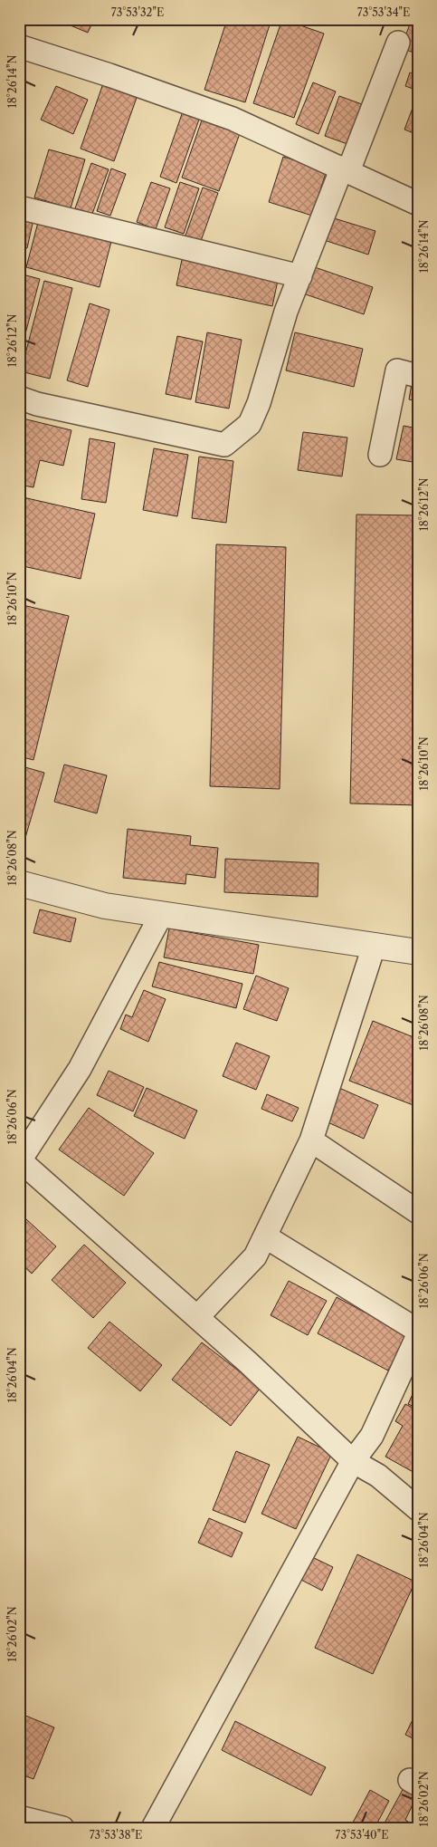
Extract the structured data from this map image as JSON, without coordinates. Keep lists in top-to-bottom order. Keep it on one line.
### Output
{"coordinates":["73°53'32\"E","73°53'34\"E","18°26'14\"N","18°26'12\"N","18°26'10\"N","18°26'08\"N","18°26'06\"N","18°26'04\"N","18°26'02\"N","73°53'38\"E","73°53'40\"E"]}
